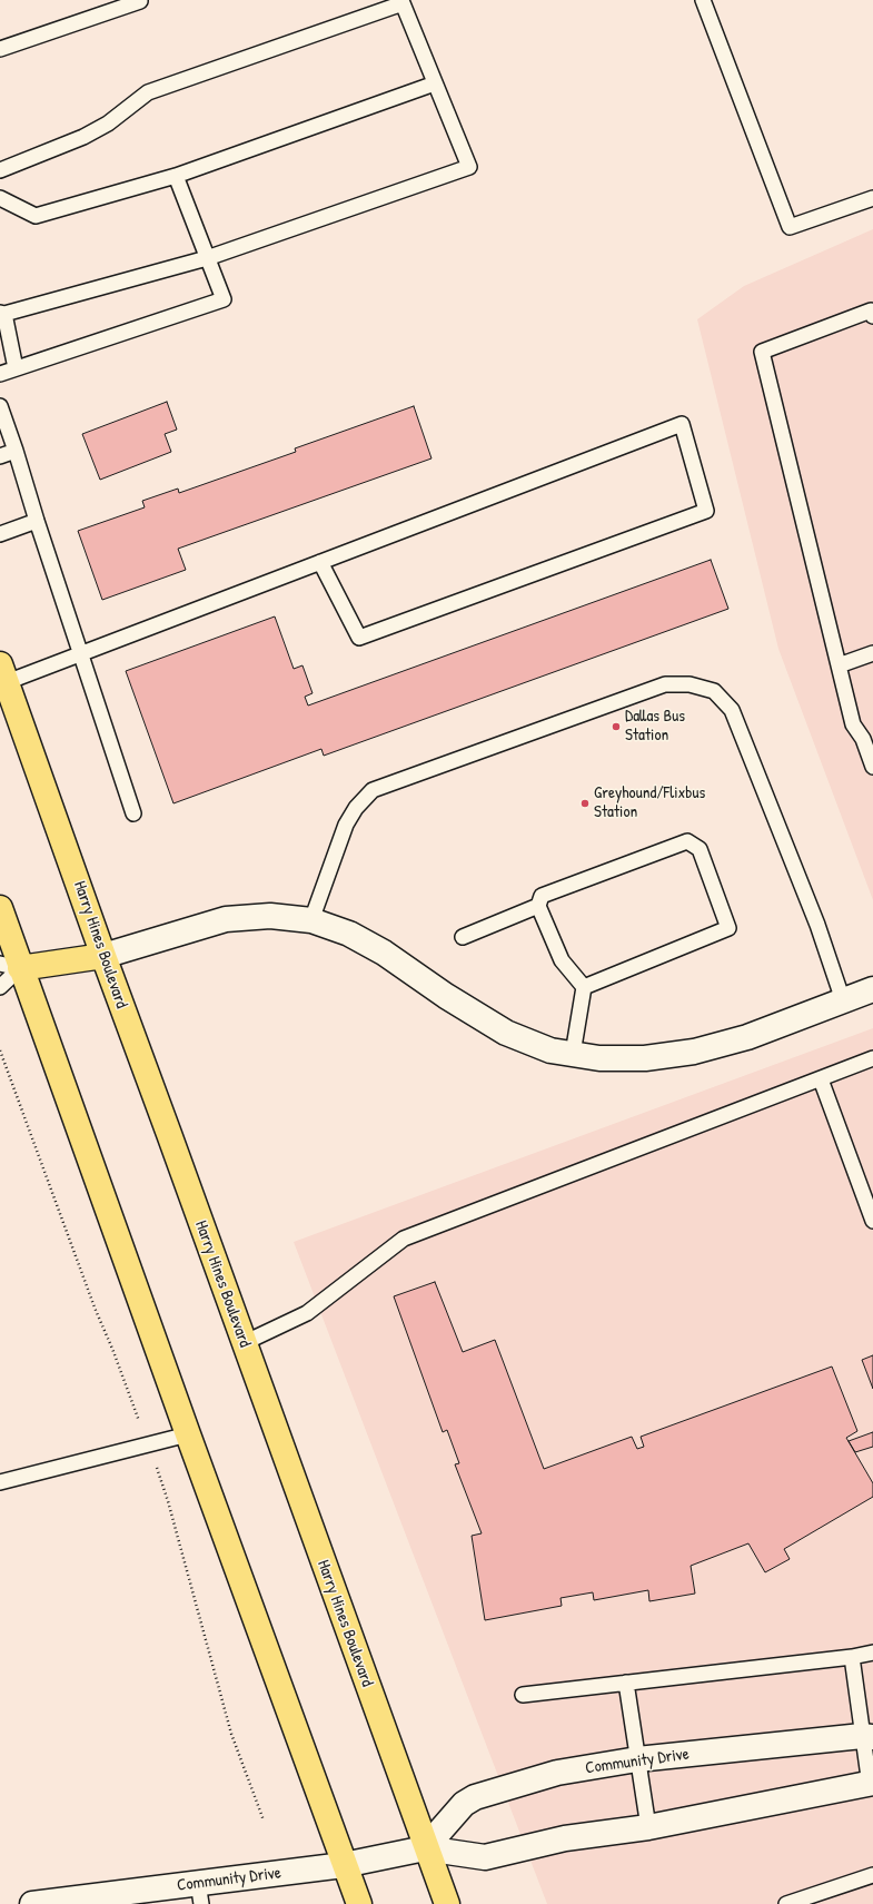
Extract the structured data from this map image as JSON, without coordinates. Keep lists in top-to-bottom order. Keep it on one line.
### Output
{"streets":{"main road":["Harry Hines Boulevard"],"street":["Community Drive"]},"crossings":[["Harry Hines Boulevard","Community Drive"]],"places":["Dallas Bus Station","Greyhound/Flixbus Station"]}
